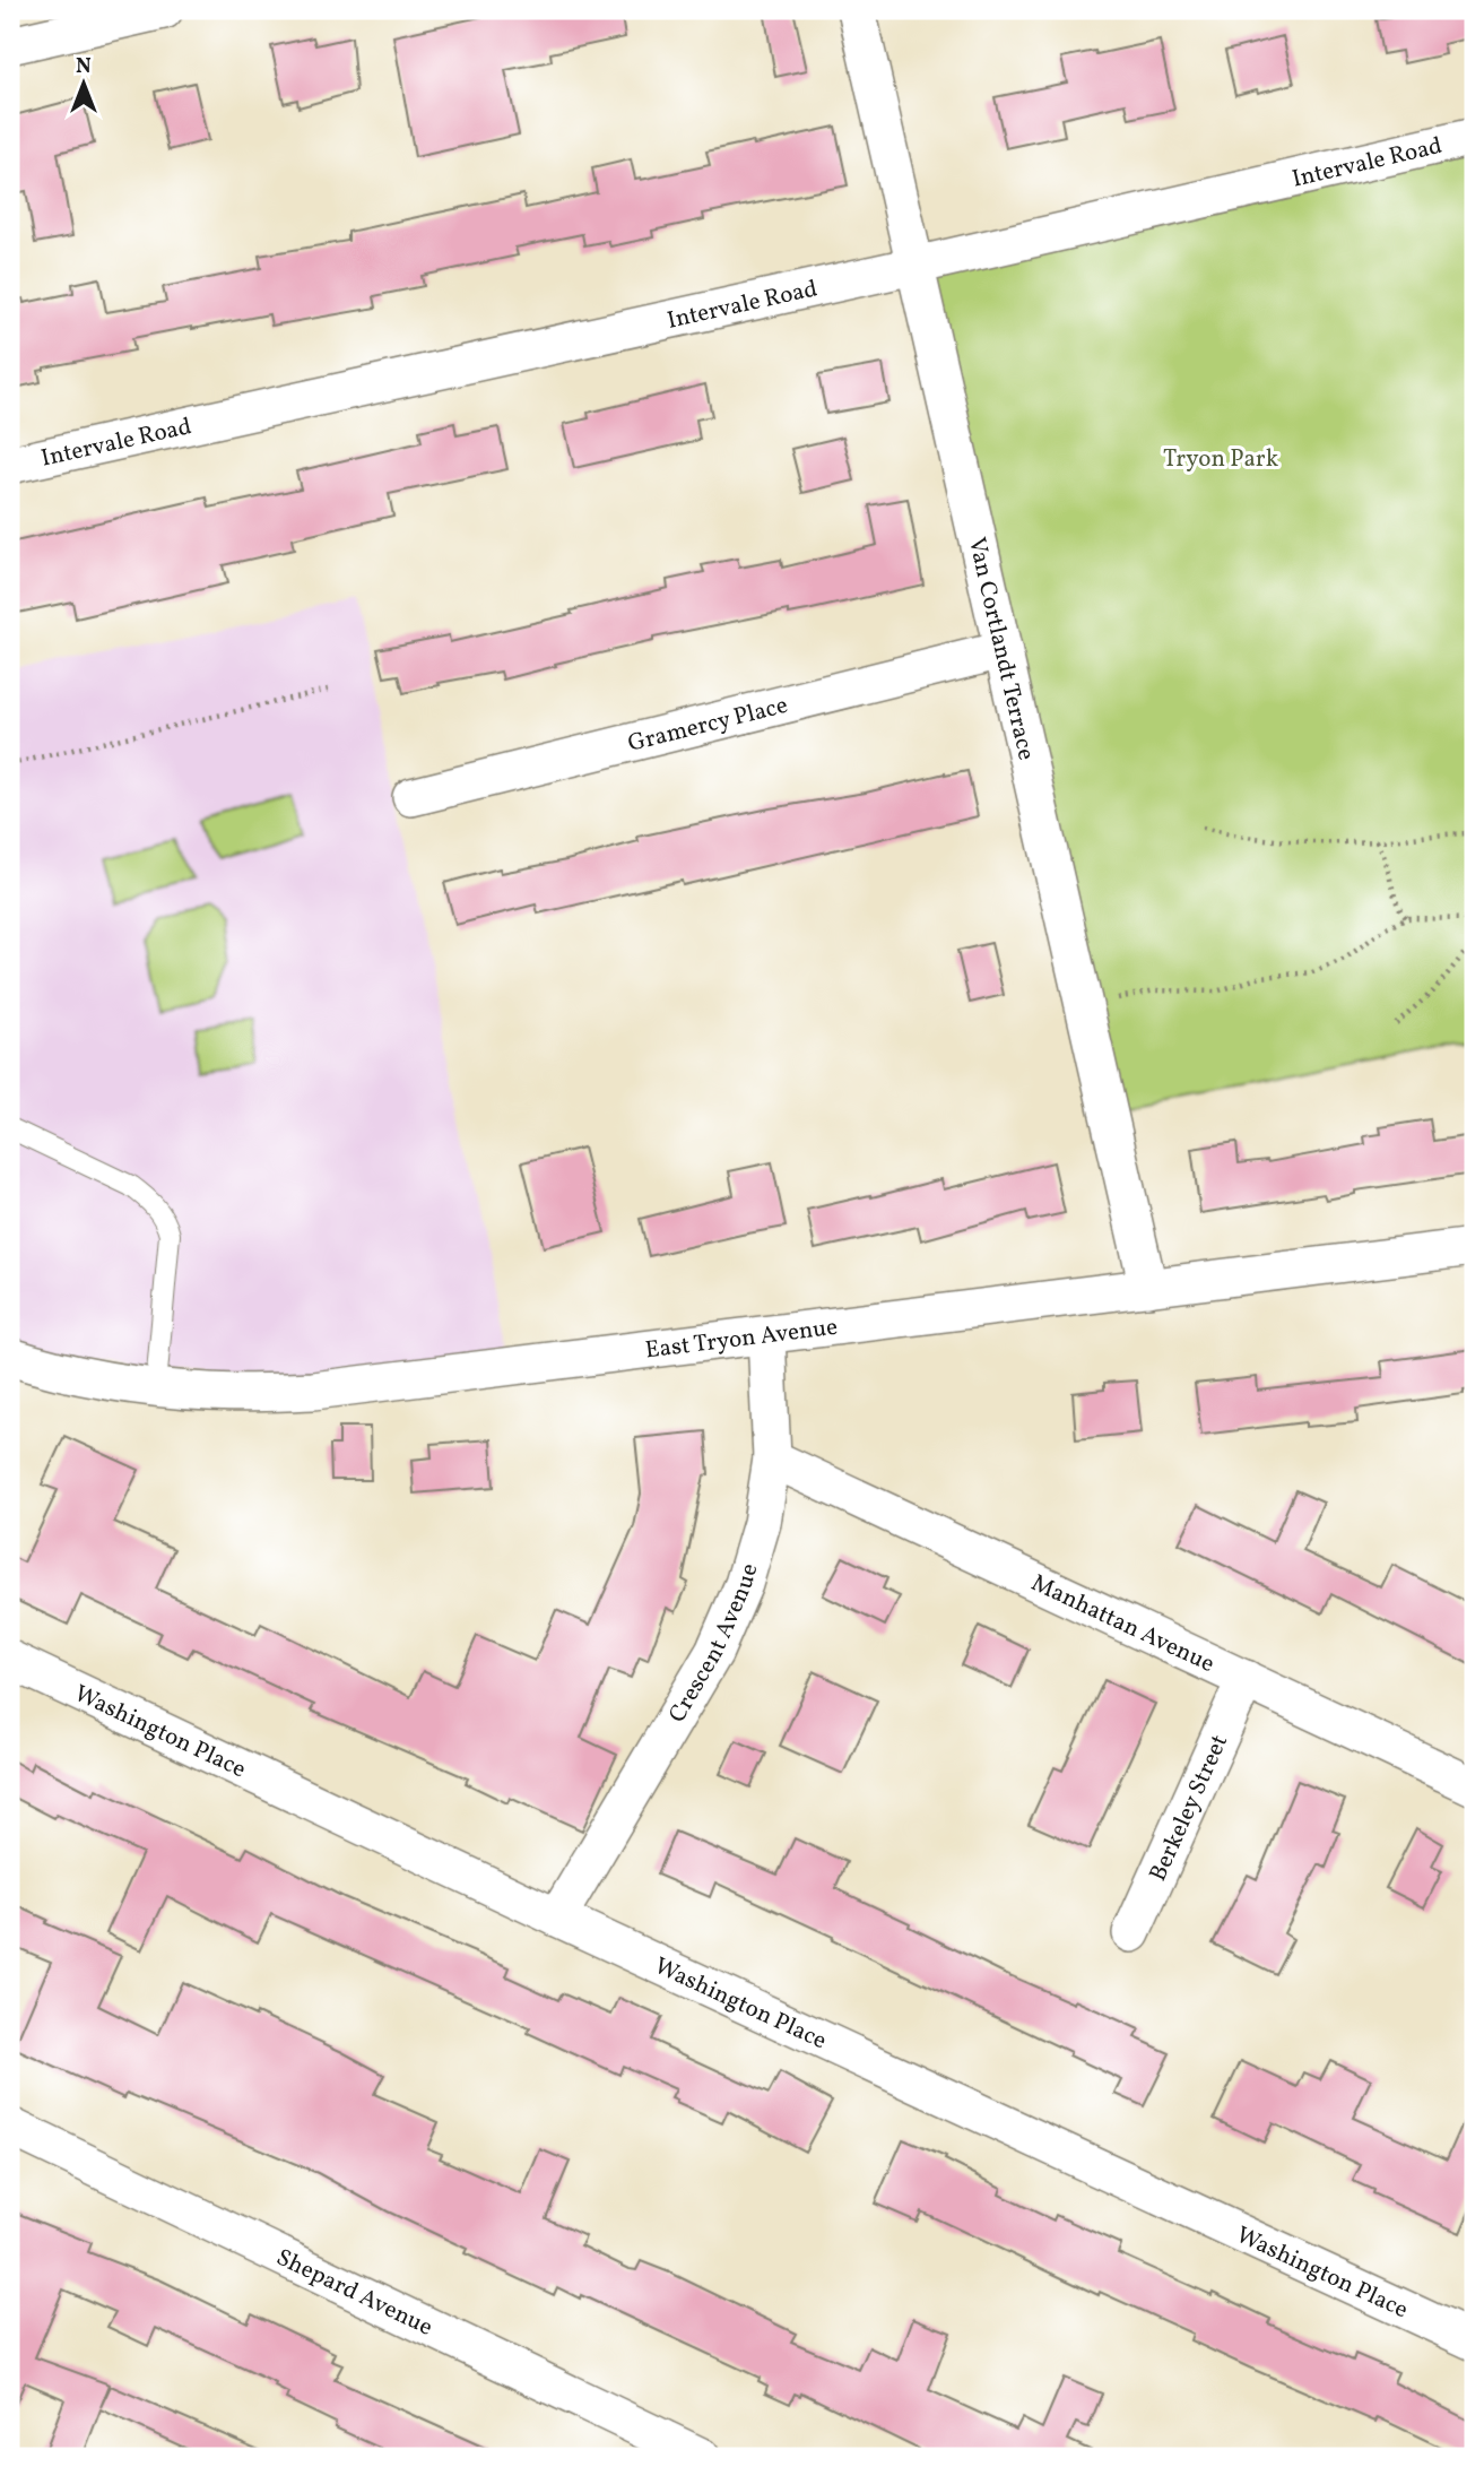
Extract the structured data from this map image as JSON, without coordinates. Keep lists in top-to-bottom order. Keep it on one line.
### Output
{"streets":{"street":["Intervale Road","Van Cortlandt Terrace","Gramercy Place","East Tryon Avenue","Manhattan Avenue","Crescent Avenue","Washington Place","Berkeley Street","Shepard Avenue"]},"crossings":[["Intervale Road","Van Cortlandt Terrace"],["Van Cortlandt Terrace","Gramercy Place"],["Van Cortlandt Terrace","East Tryon Avenue"],["East Tryon Avenue","Crescent Avenue"],["Manhattan Avenue","Crescent Avenue"],["Manhattan Avenue","Berkeley Street"],["Crescent Avenue","Washington Place"]],"parks":["Tryon Park"],"north":"top"}
